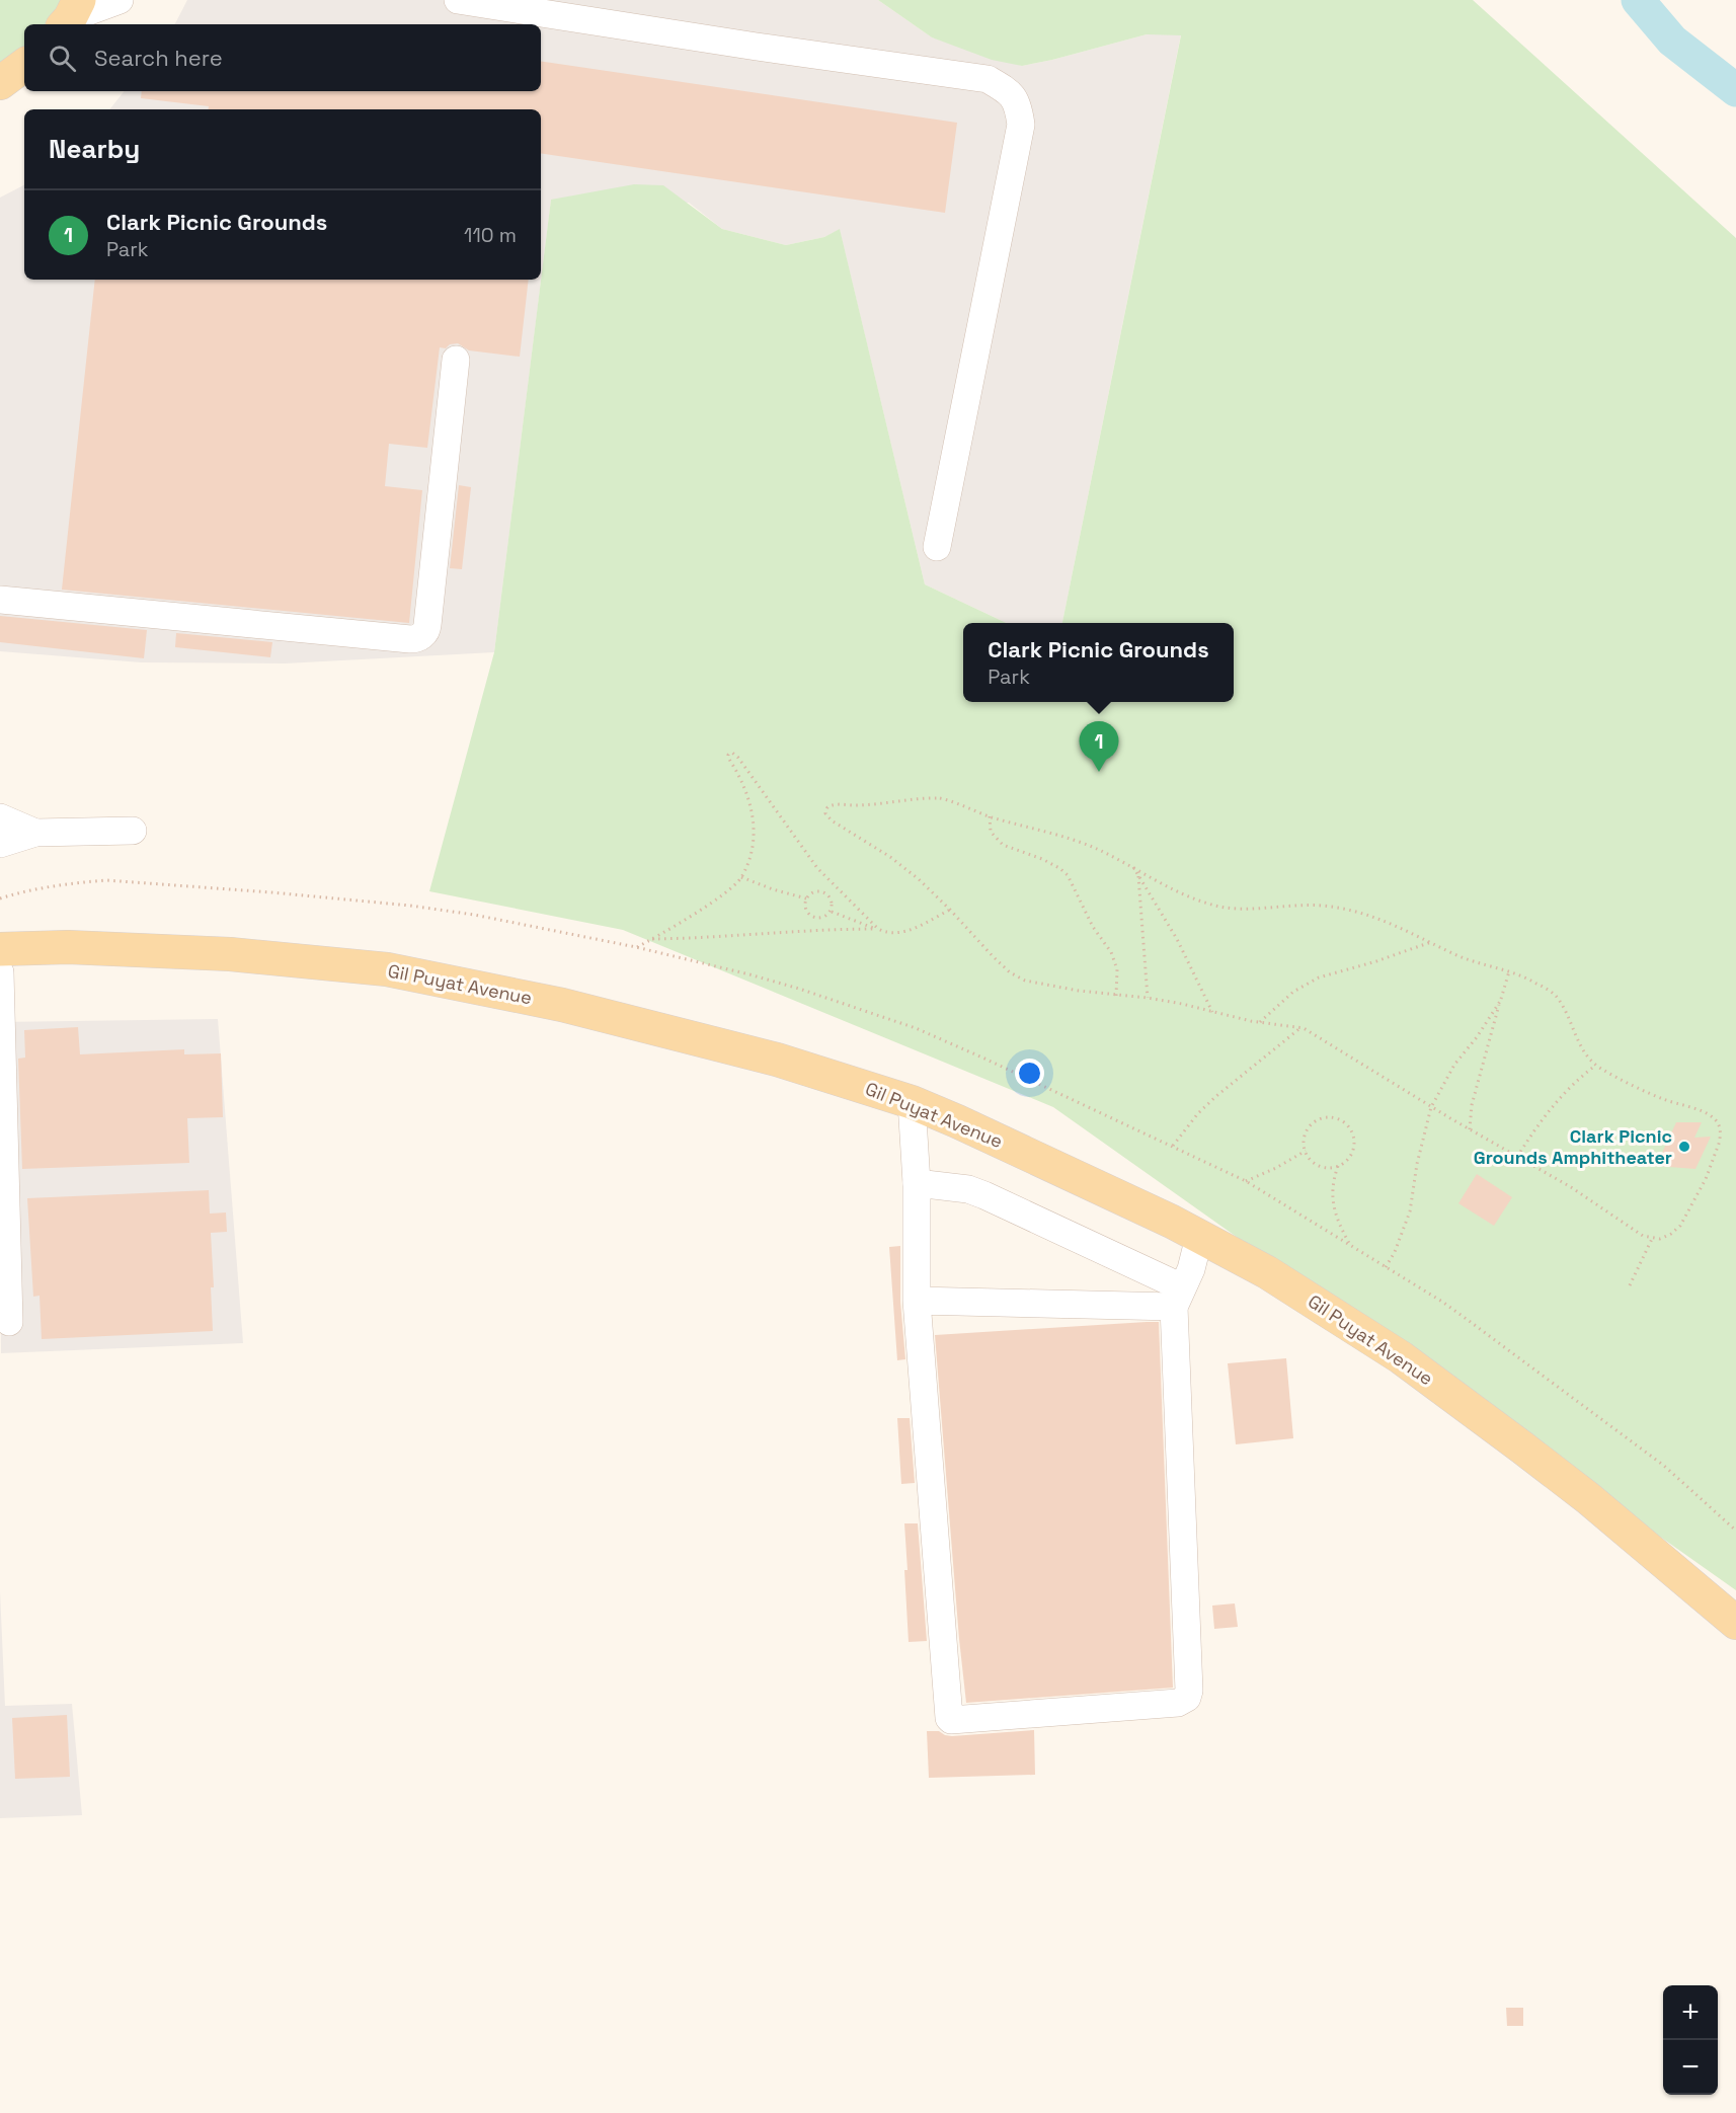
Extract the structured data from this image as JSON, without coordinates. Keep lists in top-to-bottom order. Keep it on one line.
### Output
{"streets":{"main road":["Gil Puyat Avenue"]},"places":["Clark Picnic Grounds Amphitheater"],"page":{"search":"Search here","heading":"Nearby","list":[{"mark":"1","name":"Clark Picnic Grounds","note":"Park","value":"110 m"}],"popup":["Clark Picnic Grounds","Park"],"pins":"1","map_buttons":["+","−"]}}
